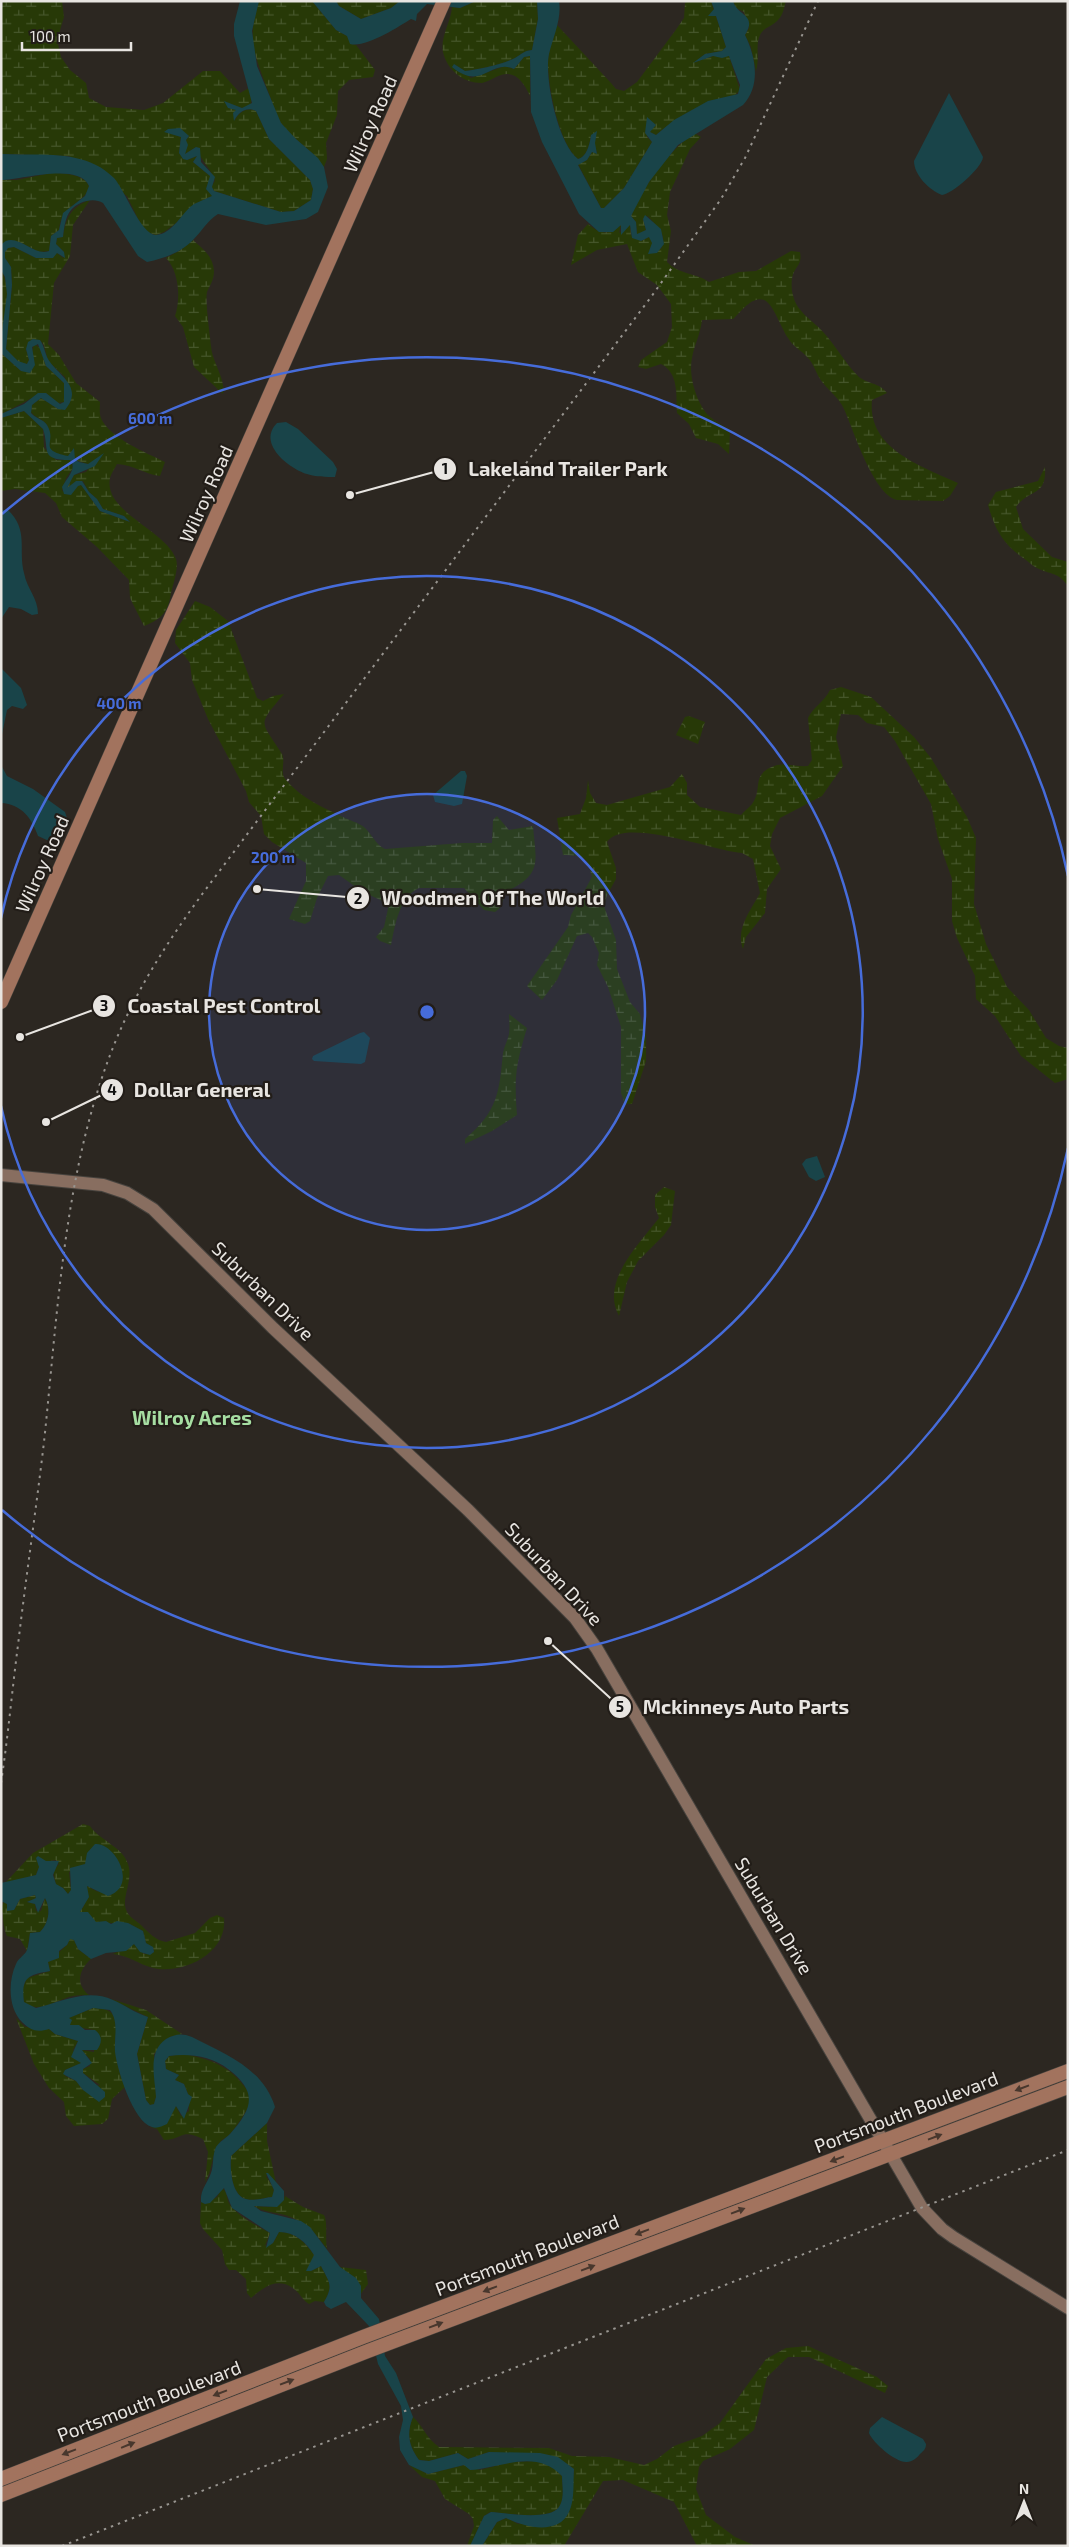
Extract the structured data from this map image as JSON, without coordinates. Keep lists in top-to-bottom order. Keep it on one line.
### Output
{"streets":{"main road":["Wilroy Road","Suburban Drive","Portsmouth Boulevard"]},"crossings":[["Suburban Drive","Portsmouth Boulevard"]],"districts":["Wilroy Acres"],"places":["Lakeland Trailer Park","Woodmen Of The World","Coastal Pest Control","Dollar General","Mckinneys Auto Parts"],"scale_bar":"100 m","north":"top","rings":["600 m","400 m","200 m"]}
